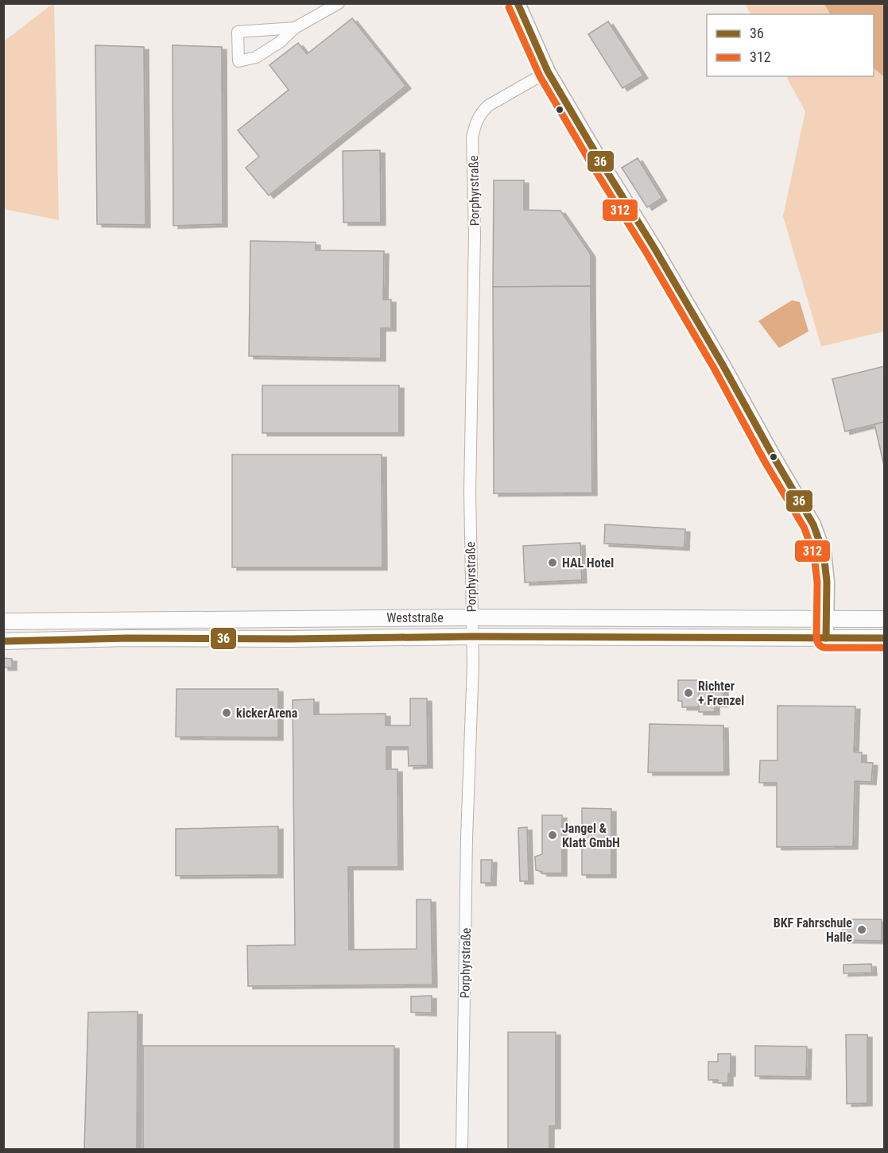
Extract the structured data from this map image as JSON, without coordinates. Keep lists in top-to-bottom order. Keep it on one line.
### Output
{"streets":{"main road":["Weststraße"],"street":["Porphyrstraße"]},"crossings":[["Porphyrstraße","Weststraße"]],"places":["HAL Hotel","Richter + Frenzel","kickerArena","Jangel & Klatt GmbH","BKF Fahrschule Halle"],"lines":["transit line 36","transit line 312"],"legend":["36","312"]}
